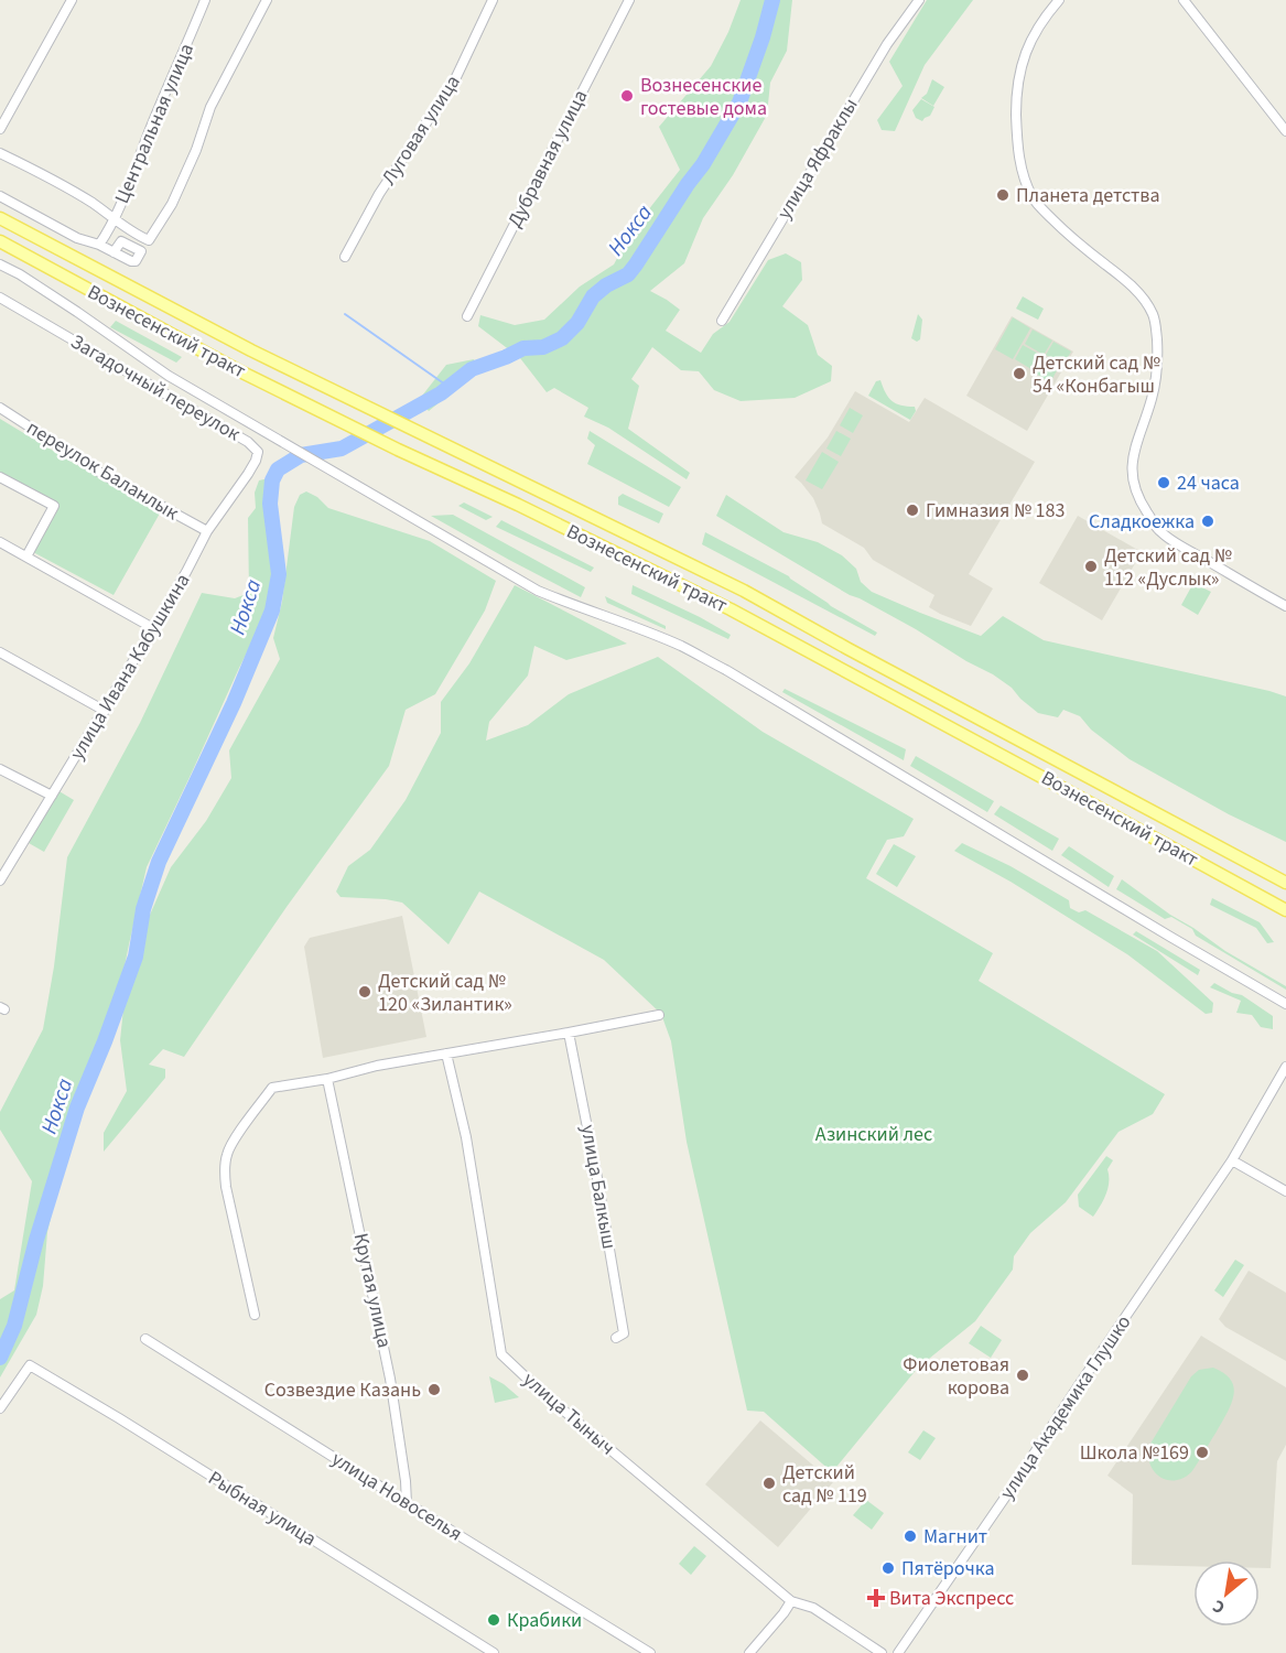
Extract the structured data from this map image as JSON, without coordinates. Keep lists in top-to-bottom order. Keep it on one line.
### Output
{"streets":{"main road":["Вознесенский тракт"],"street":["Центральная улица","Луговая улица","Дубравная улица","улица Яфраклы","Загадочный переулок","переулок Баланлык","улица Ивана Кабушкина","улица Балкыш","Крутая улица","улица Академика Глушко","улица Тыныч","улица Новоселья","Рыбная улица"]},"crossings":[["Загадочный переулок","улица Ивана Кабушкина"],["переулок Баланлык","улица Ивана Кабушкина"],["Крутая улица","улица Новоселья"]],"water":["Нокса"],"parks":["Азинский лес"],"places":{"other":["Вознесенские гостевые дома","Планета детства","Детский сад № 54 «Конбагыш","24 часа","Гимназия № 183","Сладкоежка","Детский сад № 112 «Дуслык»","Детский сад № 120 «Зилантик»","Фиолетовая корова","Созвездие Казань","Школа №169","Детский сад № 119","Магнит","Пятёрочка","Крабики"],"health":["Вита Экспресс"]},"north":"bottom left"}
